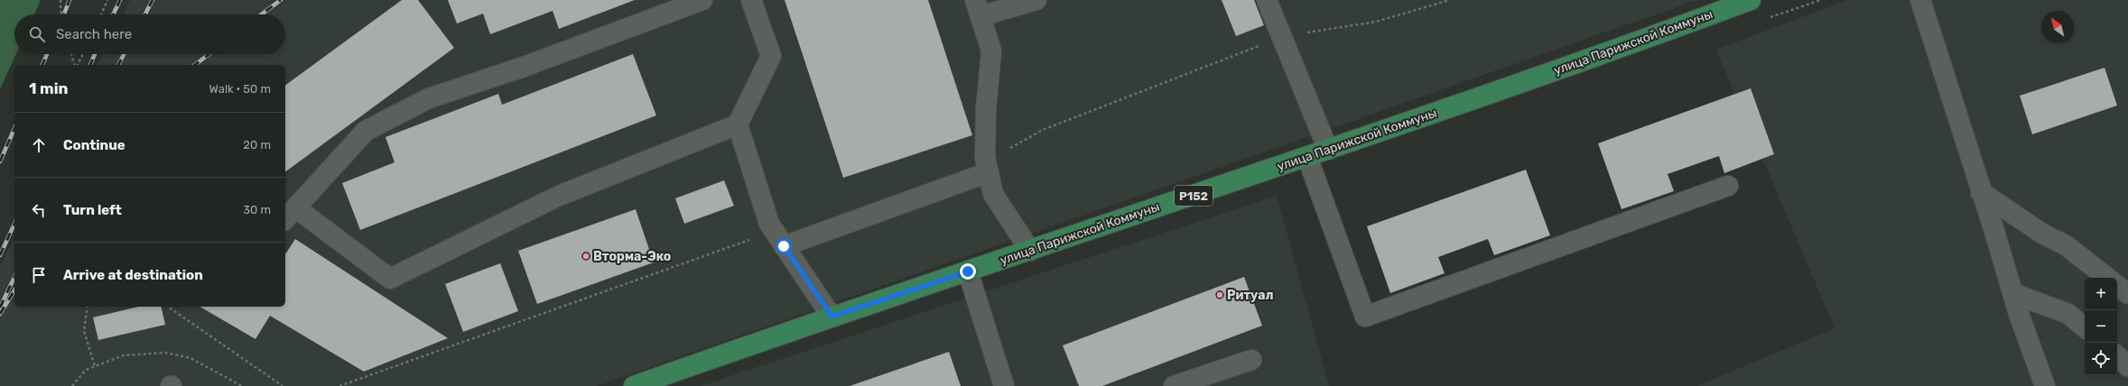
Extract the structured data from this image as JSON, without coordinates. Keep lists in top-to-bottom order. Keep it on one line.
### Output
{"streets":{"main road":["улица Парижской Коммуны","Р152"]},"places":["Вторма-Эко","Ритуал"],"north":"top left","page":{"search":"Search here","heading":["1 min","Walk · 50 m"],"list":[["Continue","20 m"],["Turn left","30 m"],"Arrive at destination"],"map_buttons":["+","−"]}}
